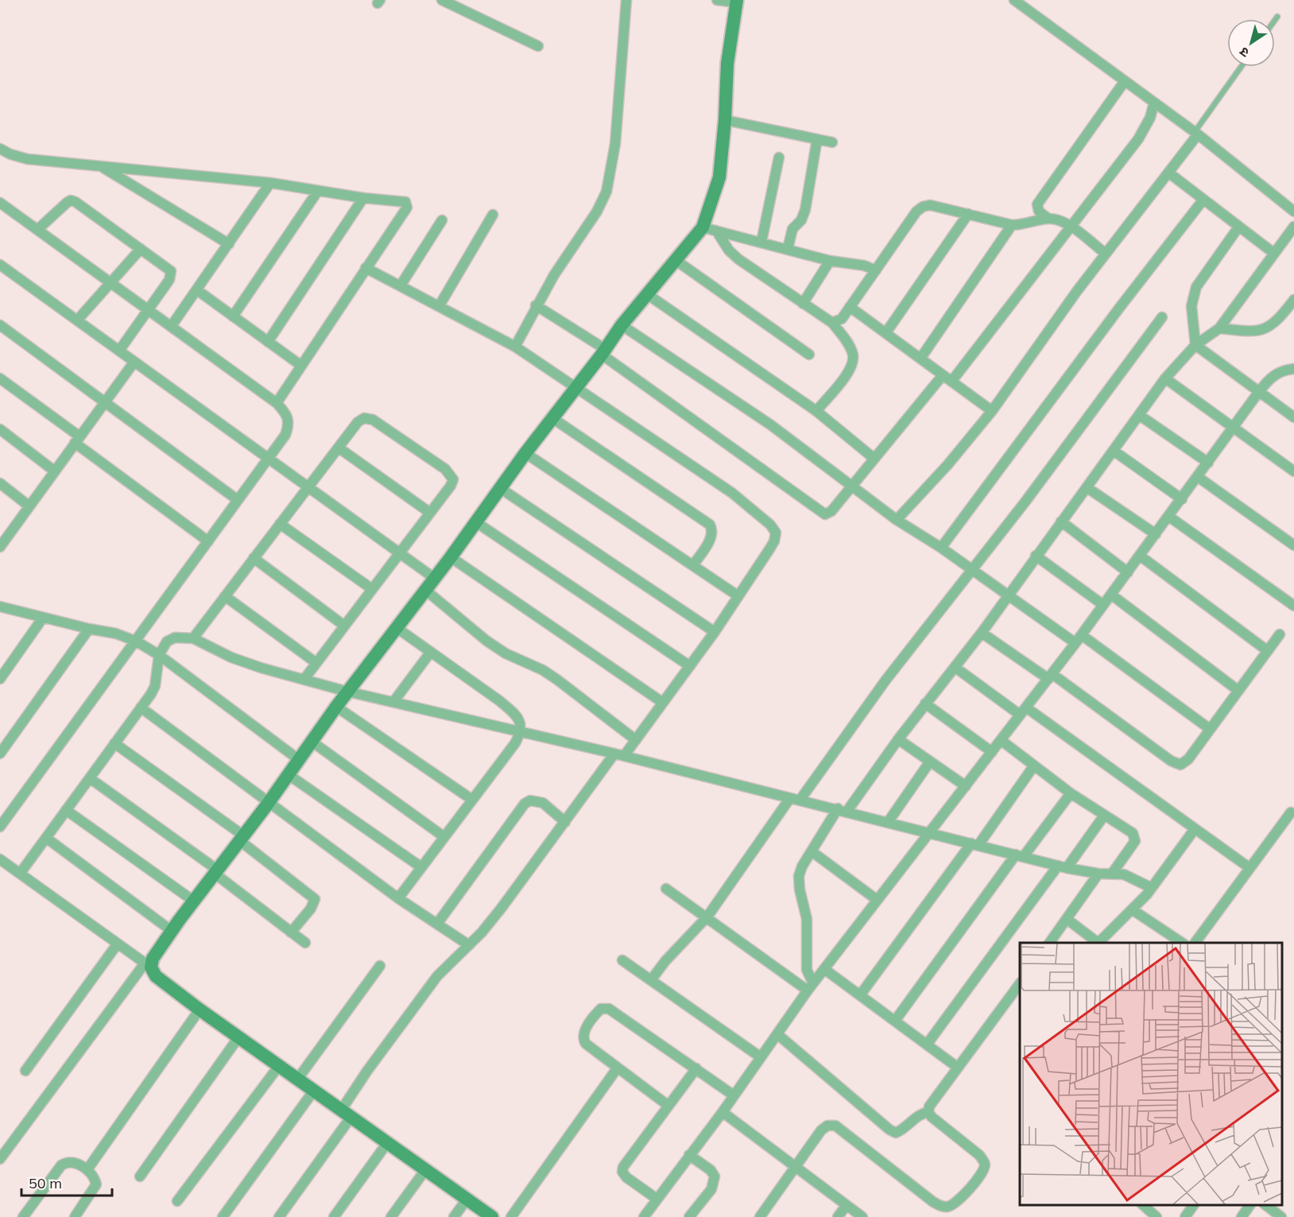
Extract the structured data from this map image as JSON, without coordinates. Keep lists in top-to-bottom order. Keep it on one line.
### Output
{"scale_bar":"50 m","north":"bottom left"}
